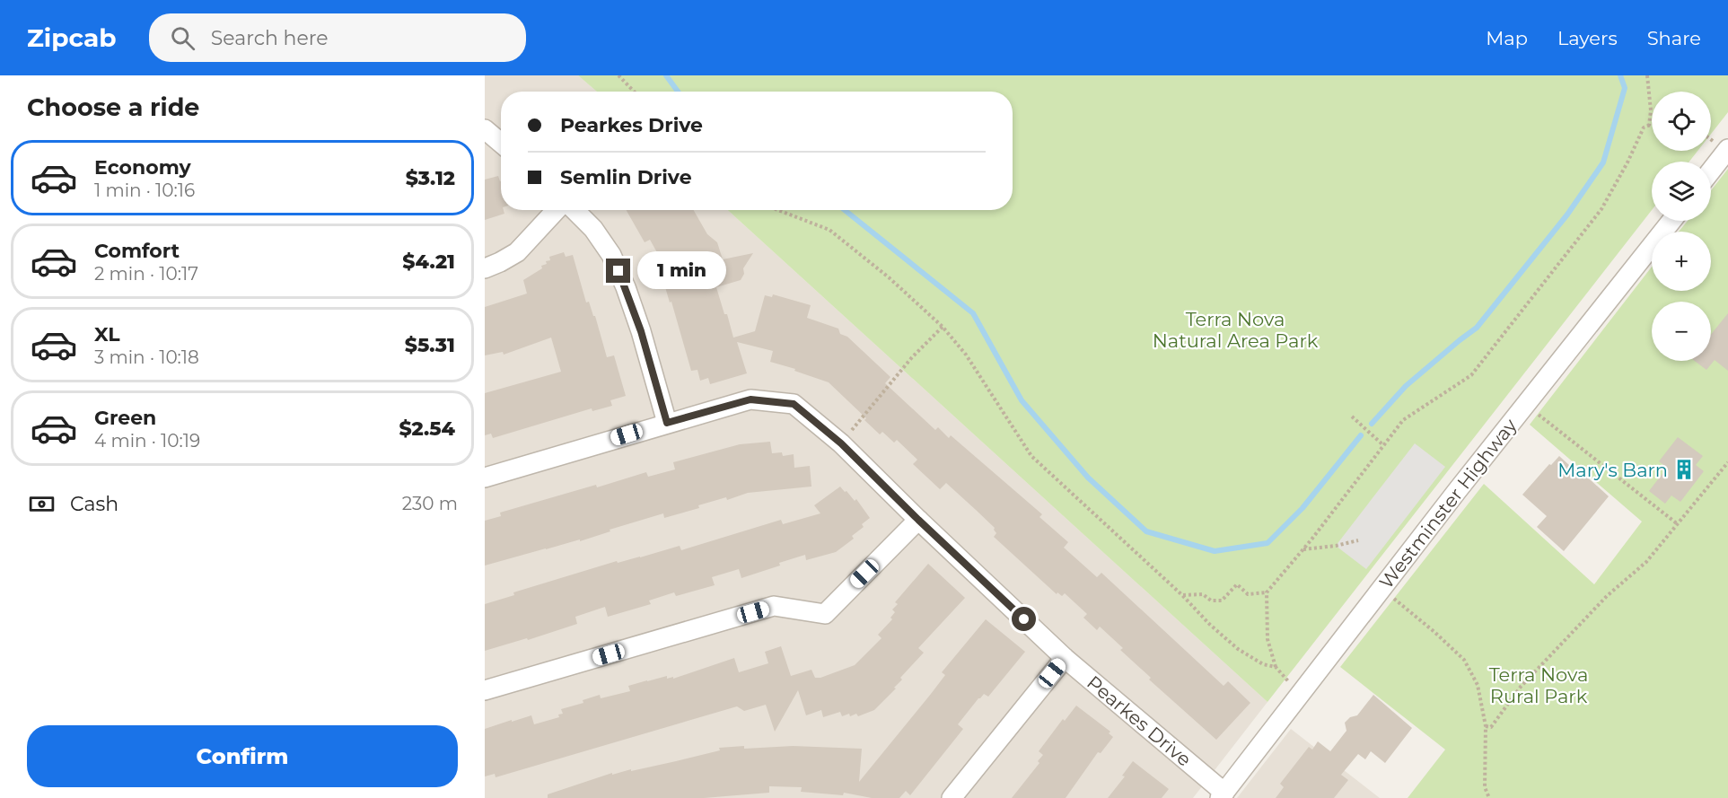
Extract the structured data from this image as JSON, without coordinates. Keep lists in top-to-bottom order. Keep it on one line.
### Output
{"streets":{"street":["Westminster Highway","Pearkes Drive"]},"crossings":[["Westminster Highway","Pearkes Drive"]],"parks":["Terra Nova Natural Area Park","Terra Nova Rural Park"],"places":{"building":["Mary's Barn"]},"page":{"header":"Zipcab","search":"Search here","nav":["Map","Layers","Share"],"heading":"Choose a ride","map_buttons":["+","−"],"banner":["Pearkes Drive","Semlin Drive"],"list":[{"name":"Economy","note":"1 min · 10:16","value":"$3.12"},{"name":"Comfort","note":"2 min · 10:17","value":"$4.21"},{"name":"XL","note":"3 min · 10:18","value":"$5.31"},{"name":"Green","note":"4 min · 10:19","value":"$2.54"}],"bubble":"1 min","pay":["Cash","230 m"],"buttons":"Confirm"}}
